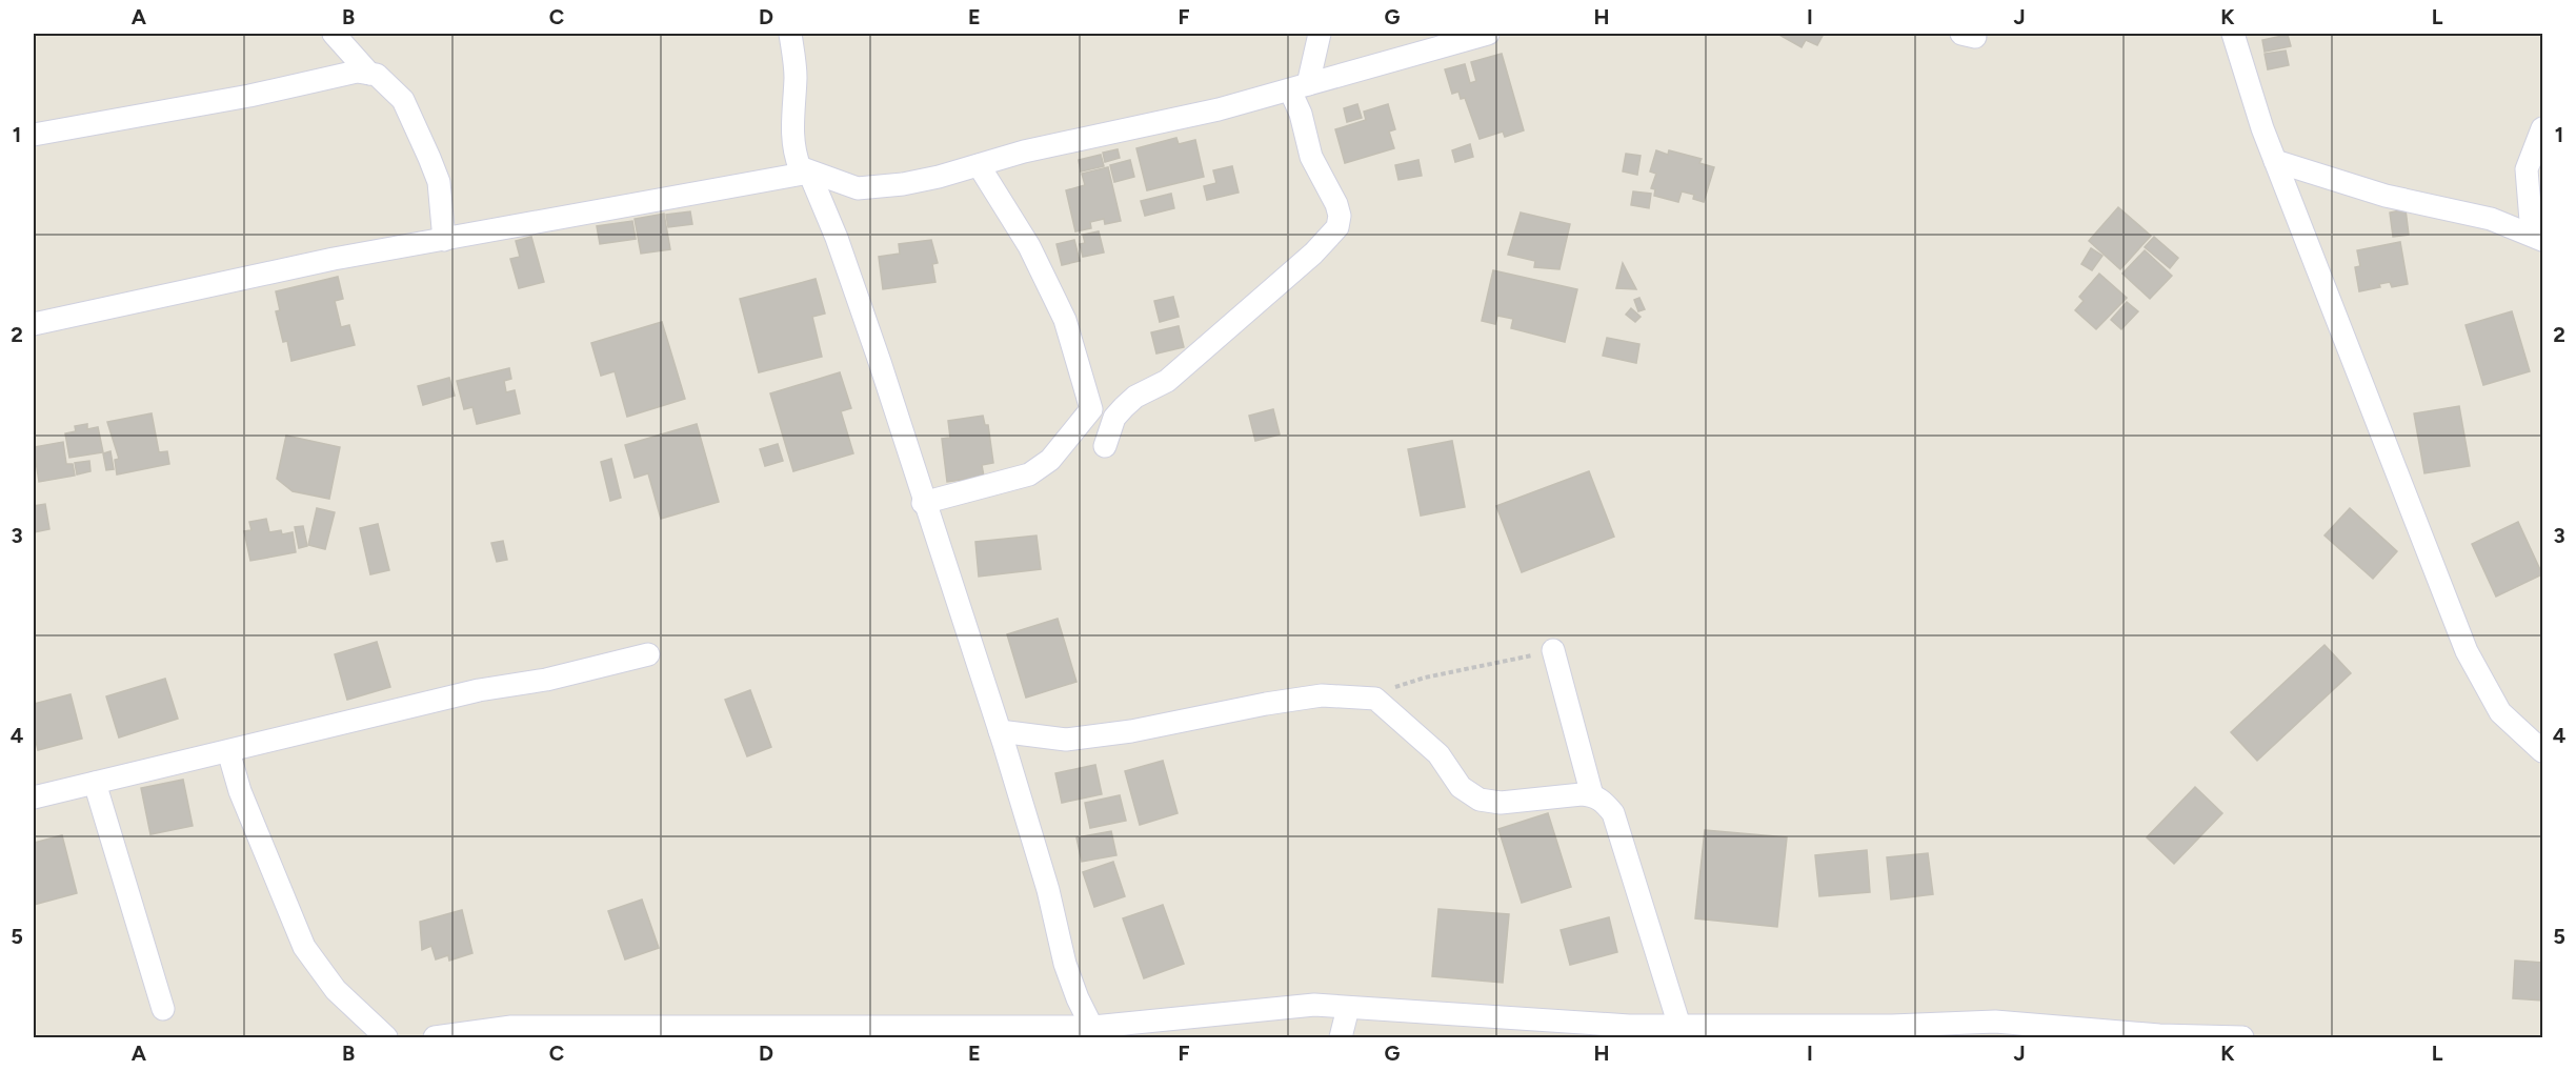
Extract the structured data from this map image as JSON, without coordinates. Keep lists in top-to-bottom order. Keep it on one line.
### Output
{"grid":{"columns":["A","B","C","D","E","F","G","H","I","J","K","L"],"rows":["1","2","3","4","5"]}}
